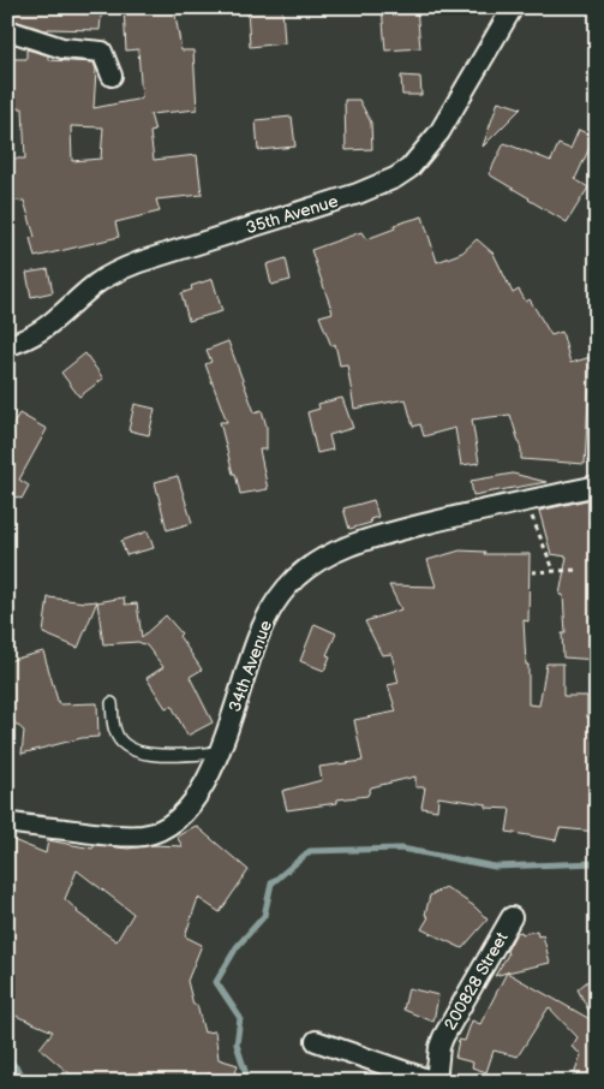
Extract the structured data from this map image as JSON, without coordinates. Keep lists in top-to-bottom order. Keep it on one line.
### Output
{"streets":{"street":["35th Avenue","34th Avenue","200828 Street"]}}
